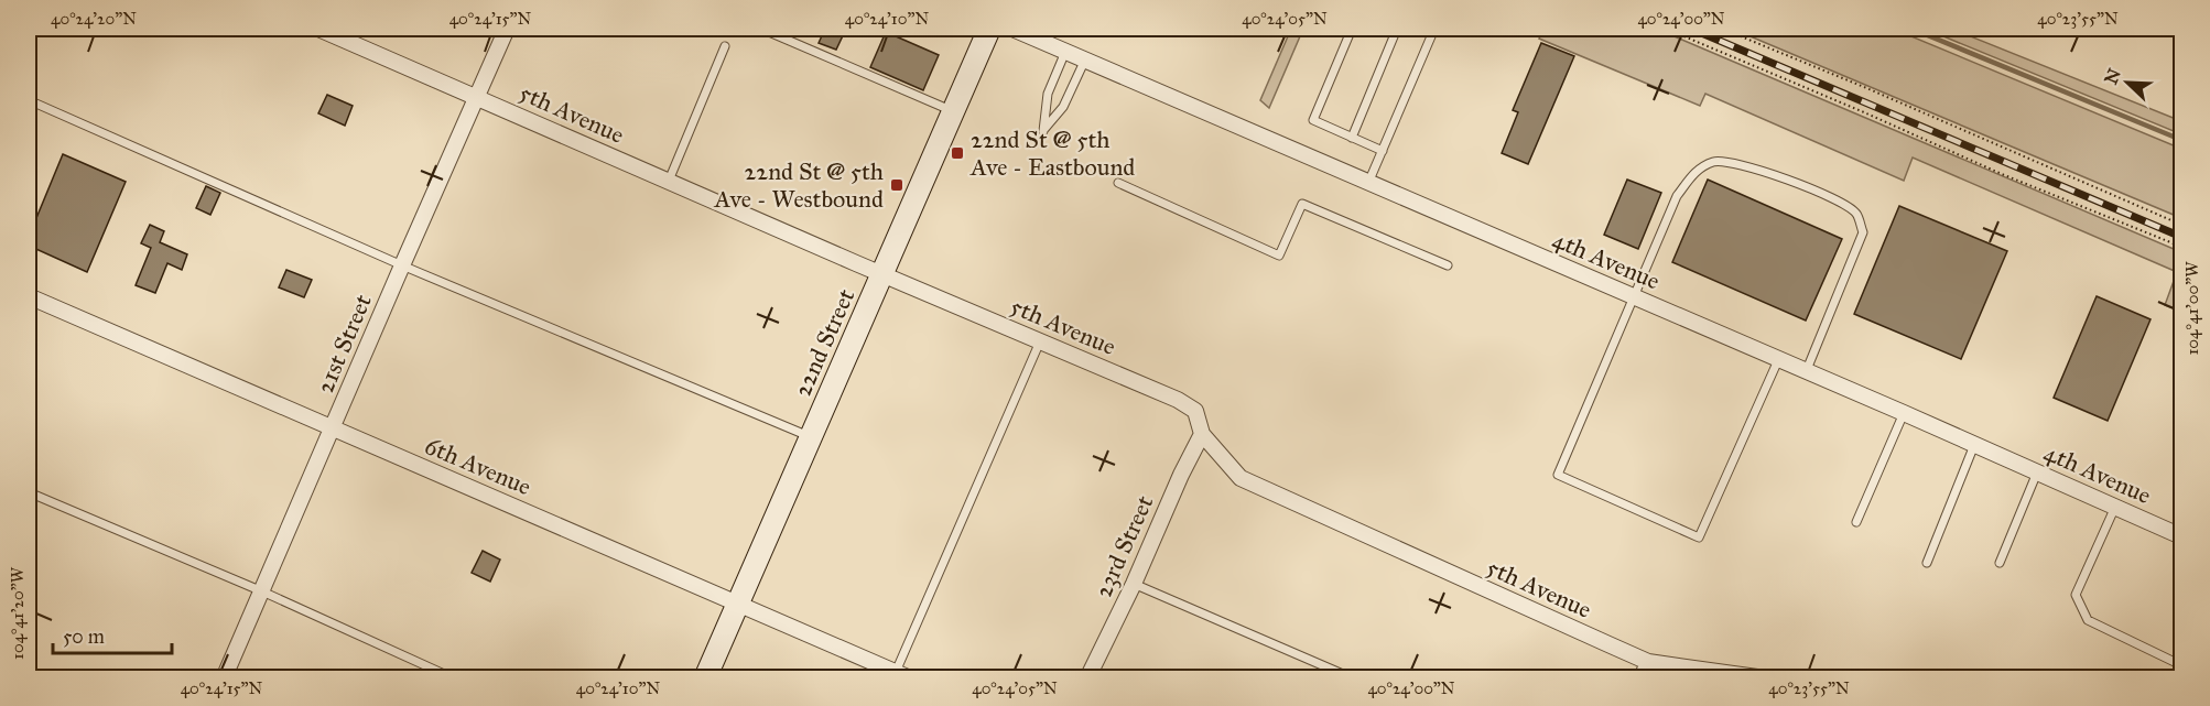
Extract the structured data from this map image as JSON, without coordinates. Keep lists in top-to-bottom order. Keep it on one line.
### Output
{"streets":{"street":["5th Avenue","4th Avenue","22nd Street","21st Street","6th Avenue","23rd Street"]},"crossings":[["5th Avenue","22nd Street"],["5th Avenue","21st Street"],["5th Avenue","23rd Street"],["22nd Street","6th Avenue"],["21st Street","6th Avenue"]],"places":{"transit":["22nd St @ 5th Ave - Eastbound","22nd St @ 5th Ave - Westbound"]},"scale_bar":"50 m","north":"top left","coordinates":["40°24'20\"N","40°24'15\"N","40°24'10\"N","40°24'05\"N","40°24'00\"N","40°23'55\"N","104°41'00\"W","104°41'20\"W"]}
